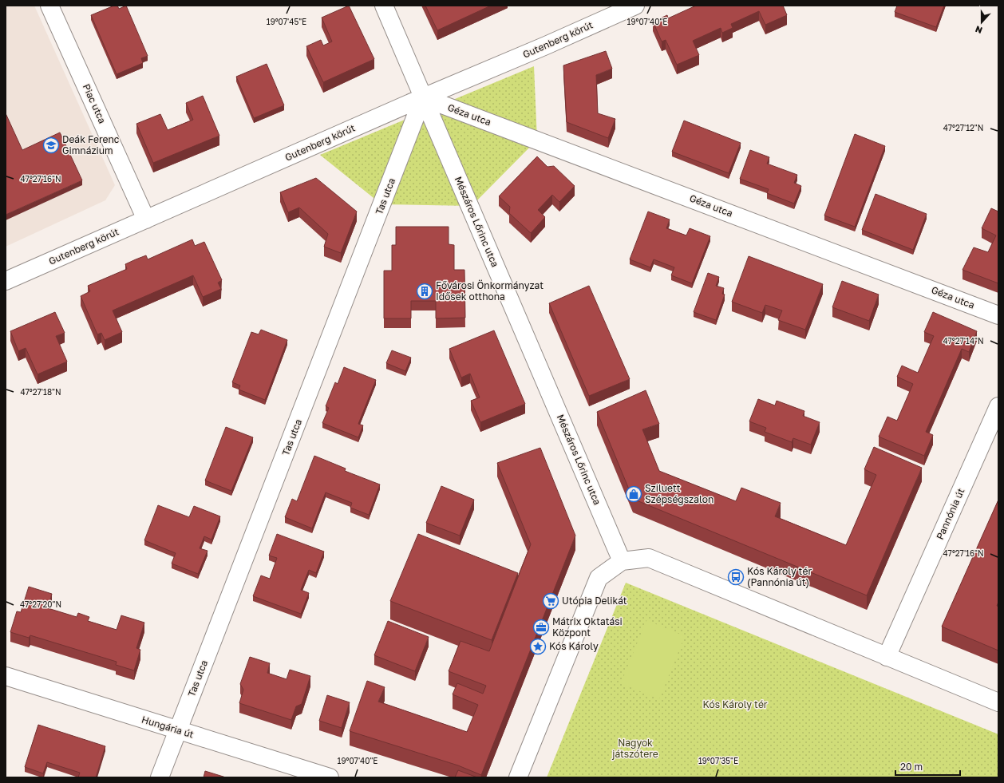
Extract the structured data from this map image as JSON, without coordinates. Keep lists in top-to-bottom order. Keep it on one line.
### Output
{"streets":{"street":["Gutenberg körút","Piac utca","Géza utca","Tas utca","Mészáros Lőrinc utca","Pannónia út","Hungária út"]},"crossings":[["Gutenberg körút","Piac utca"],["Gutenberg körút","Géza utca"],["Gutenberg körút","Tas utca"],["Gutenberg körút","Mészáros Lőrinc utca"],["Géza utca","Tas utca"],["Géza utca","Mészáros Lőrinc utca"],["Tas utca","Mészáros Lőrinc utca"],["Tas utca","Hungária út"]],"parks":["Kós Károly tér","Nagyok játszótere"],"places":{"school or university":["Deák Ferenc Gimnázium"],"building":["Fővárosi Önkormányzat Idősek otthona"],"shop":["Sziluett Szépségszalon"],"bus stop":["Kós Károly tér (Pannónia út)"],"supermarket":["Utópia Delikát"],"office":["Mátrix Oktatási Központ"],"place":["Kós Károly"]},"scale_bar":"20 m","north":"bottom","coordinates":["19°07'45\"E","19°07'40\"E","47°27'12\"N","47°27'16\"N","47°27'14\"N","47°27'18\"N","47°27'20\"N","19°07'35\"E"]}
